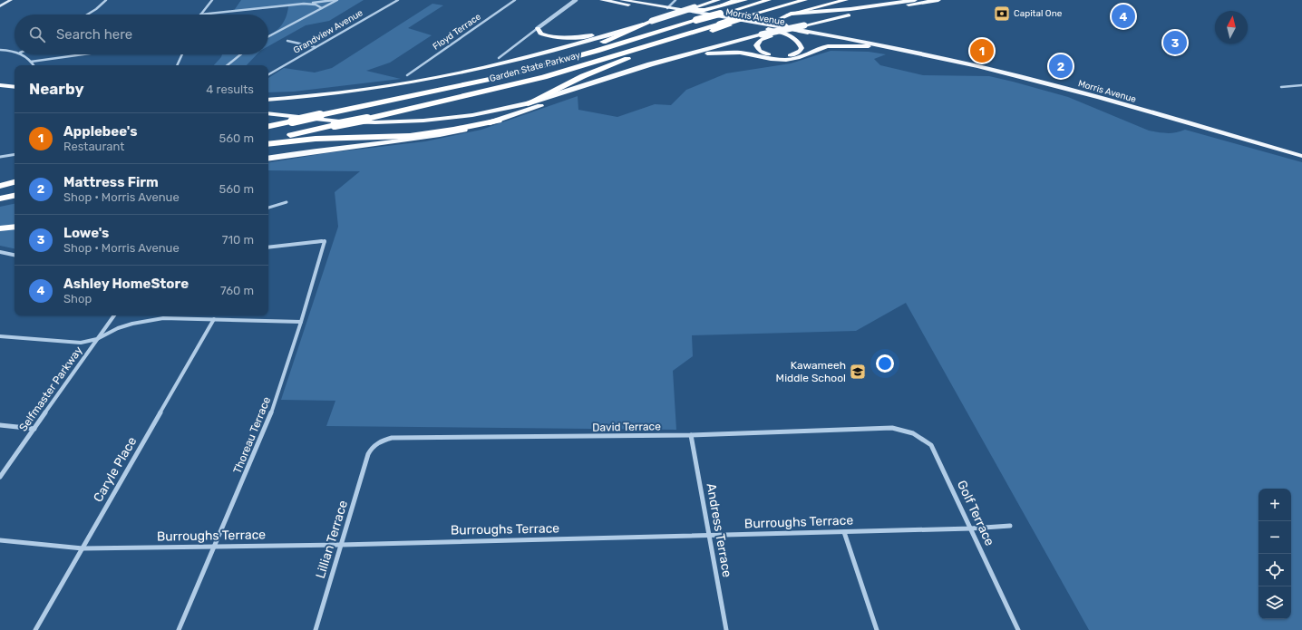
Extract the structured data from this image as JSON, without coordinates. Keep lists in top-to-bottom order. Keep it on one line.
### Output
{"streets":{"highway":["Garden State Parkway"],"main road":["Morris Avenue"],"street":["Grandview Avenue","Floyd Terrace","Selfmaster Parkway","David Terrace","Thoreau Terrace","Caryle Place","Golf Terrace","Burroughs Terrace","Andress Terrace","Lillian Terrace"]},"crossings":[["David Terrace","Golf Terrace"],["David Terrace","Andress Terrace"],["David Terrace","Lillian Terrace"],["Thoreau Terrace","Burroughs Terrace"],["Caryle Place","Burroughs Terrace"],["Golf Terrace","Burroughs Terrace"],["Burroughs Terrace","Andress Terrace"],["Burroughs Terrace","Lillian Terrace"]],"places":{"bank":["Capital One"],"school or university":["Kawameeh Middle School"]},"north":"top","page":{"pins":["4","3","1","2"],"search":"Search here","heading":["Nearby","4 results"],"list":[{"mark":"1","name":"Applebee's","note":"Restaurant","value":"560 m"},{"mark":"2","name":"Mattress Firm","note":"Shop · Morris Avenue","value":"560 m"},{"mark":"3","name":"Lowe's","note":"Shop · Morris Avenue","value":"710 m"},{"mark":"4","name":"Ashley HomeStore","note":"Shop","value":"760 m"}],"map_buttons":["+","−"]}}
